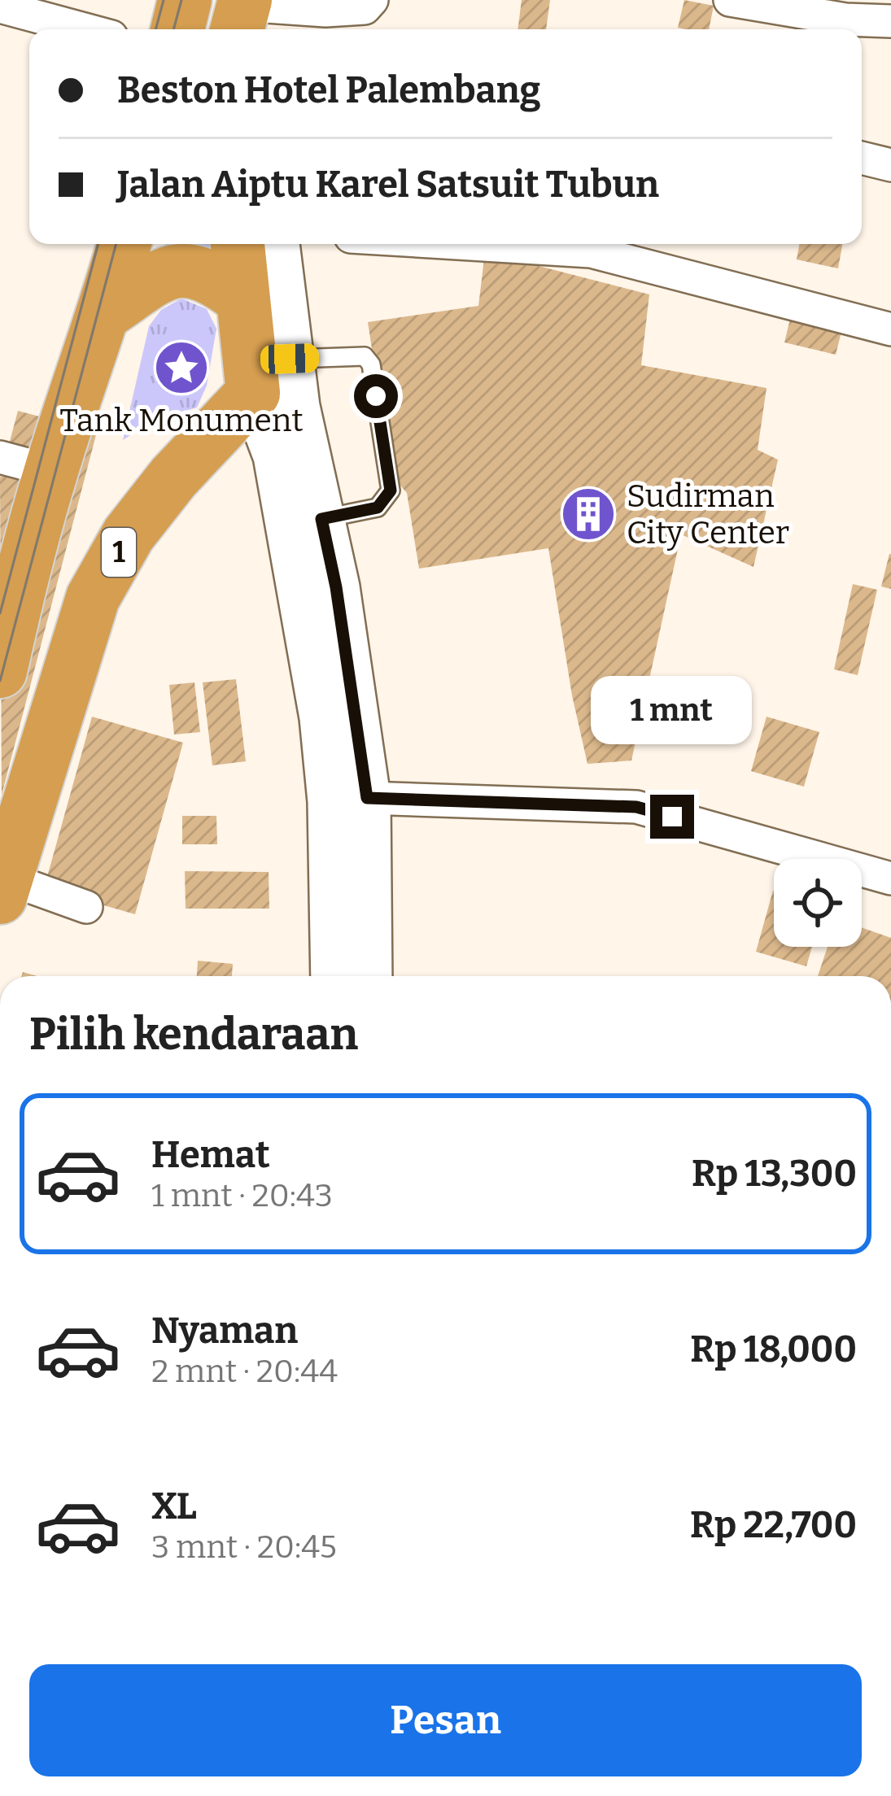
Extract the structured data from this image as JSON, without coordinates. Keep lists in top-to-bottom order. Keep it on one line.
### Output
{"streets":{"highway":["1"]},"places":{"place":["Tank Monument"],"building":["Sudirman City Center"]},"page":{"banner":["Beston Hotel Palembang","Jalan Aiptu Karel Satsuit Tubun"],"bubble":"1 mnt","heading":"Pilih kendaraan","list":[{"name":"Hemat","note":"1 mnt · 20:43","value":"Rp 13,300"},{"name":"Nyaman","note":"2 mnt · 20:44","value":"Rp 18,000"},{"name":"XL","note":"3 mnt · 20:45","value":"Rp 22,700"}],"buttons":"Pesan"}}
